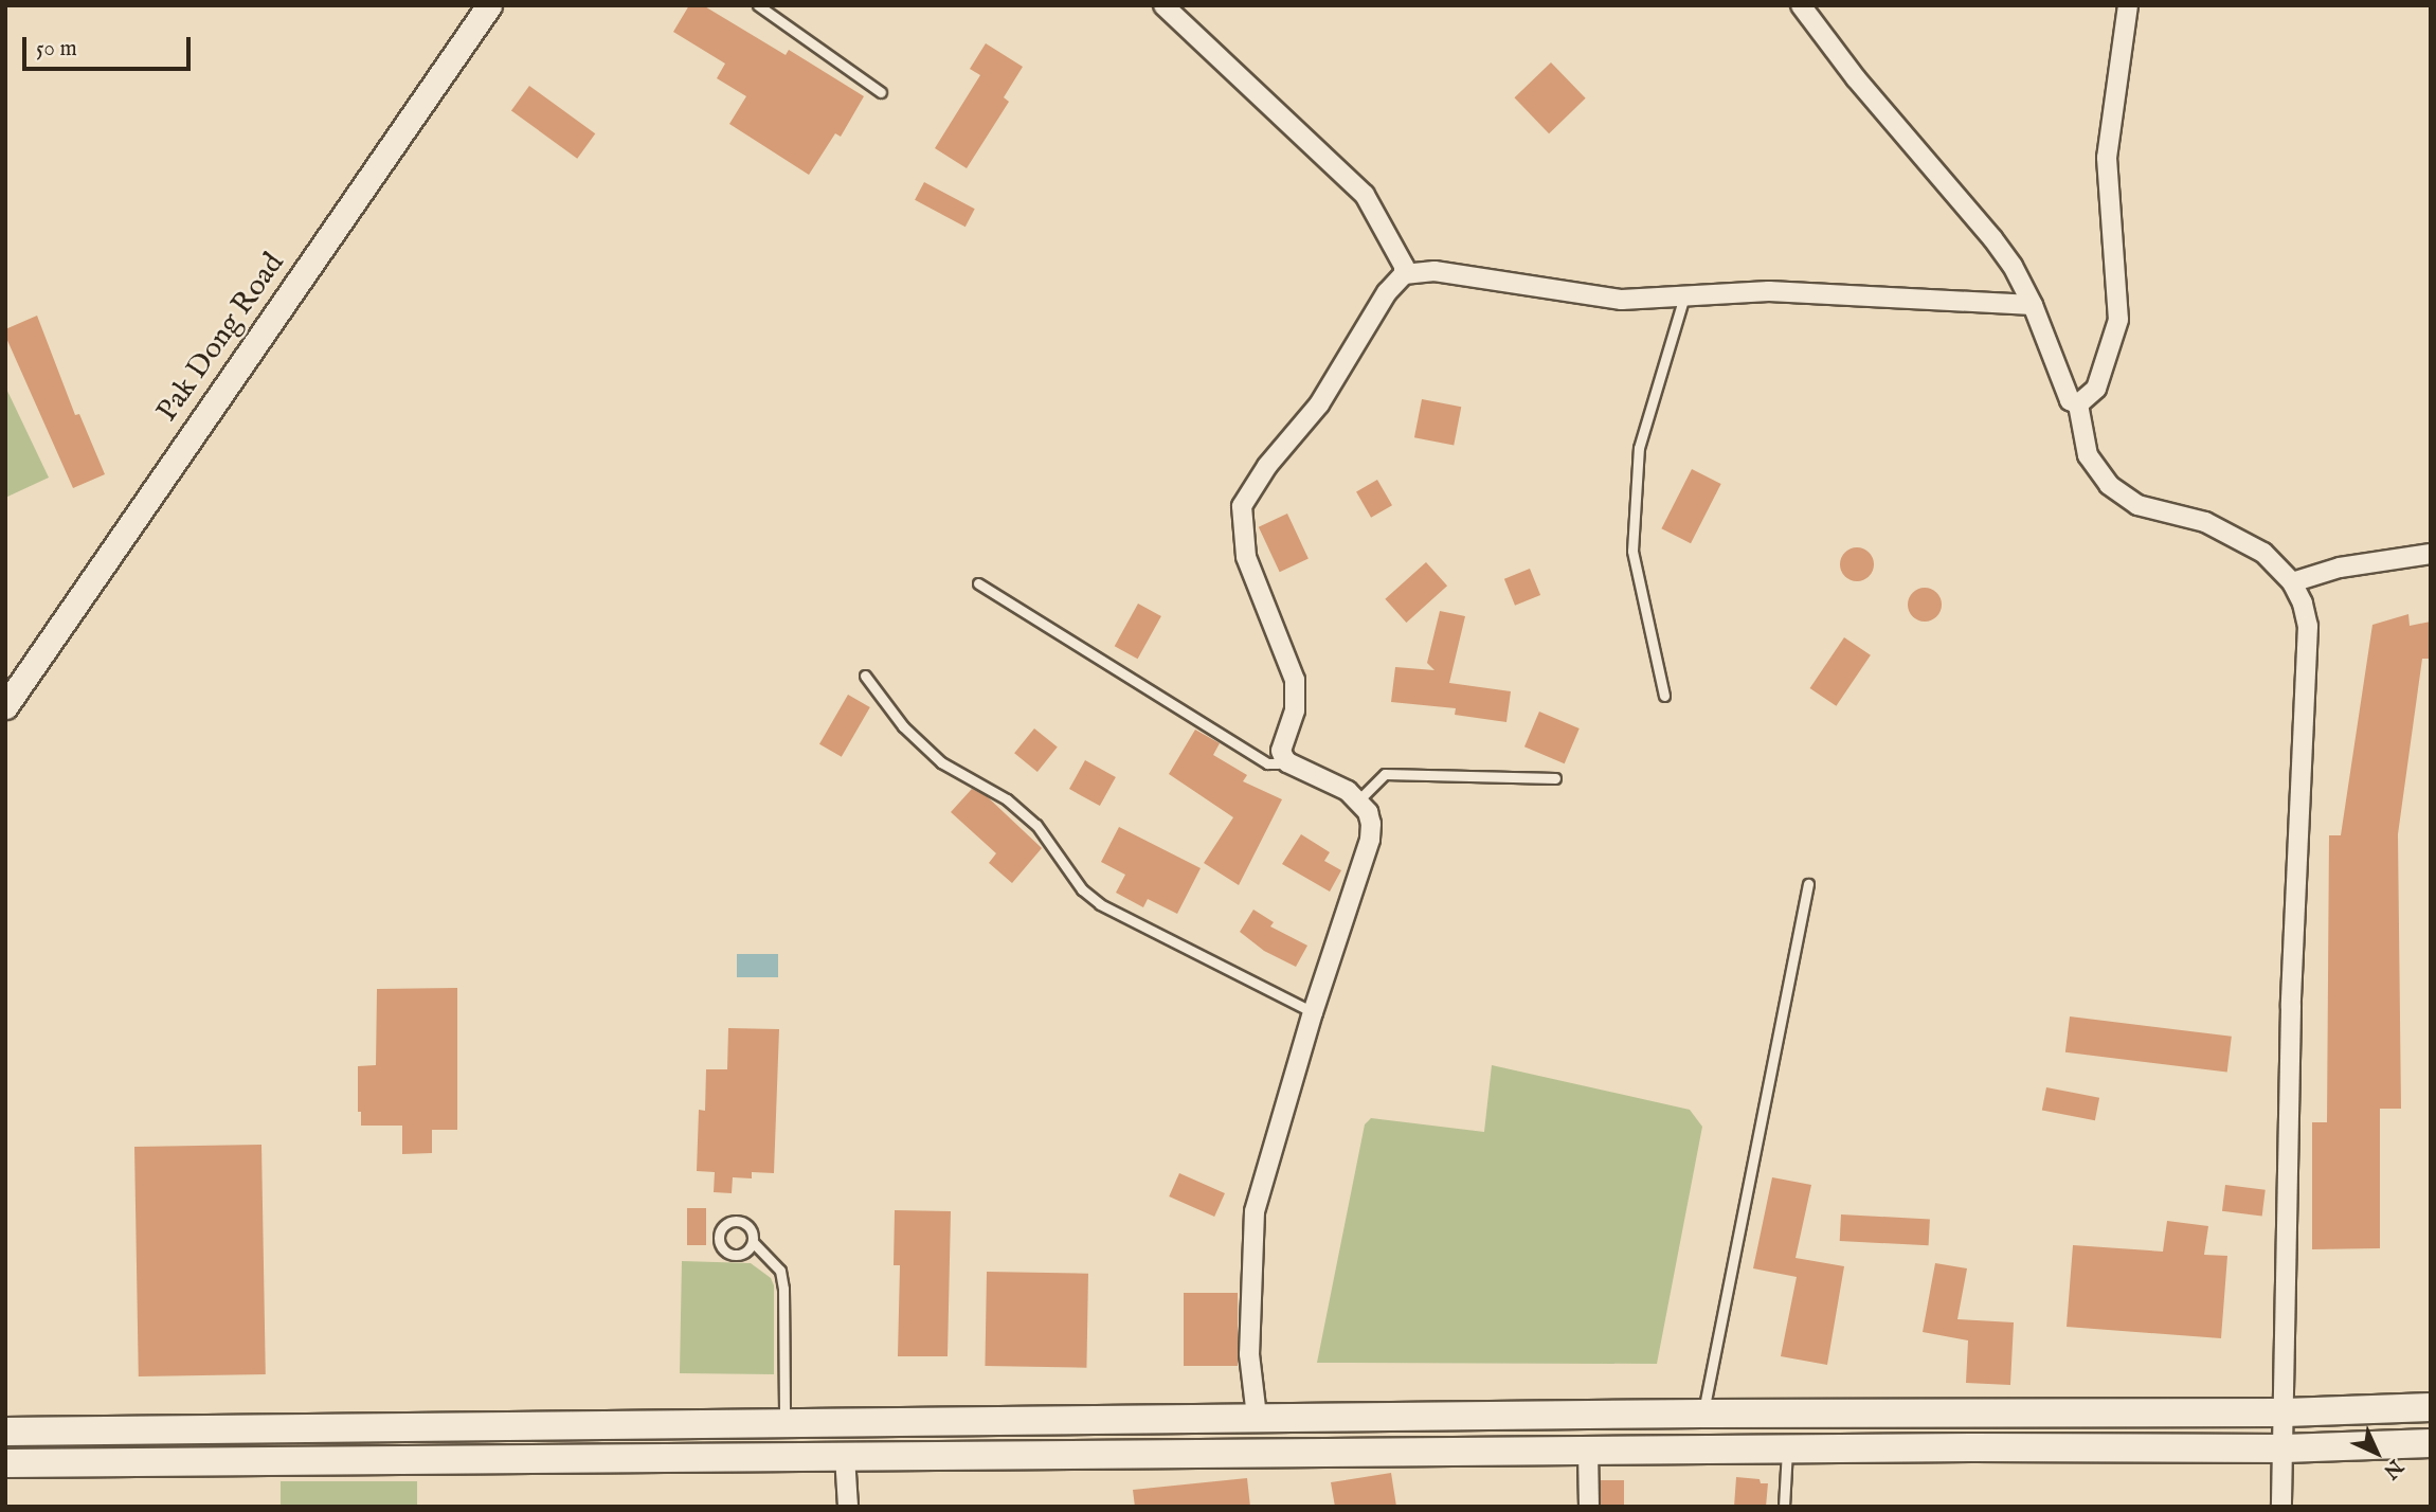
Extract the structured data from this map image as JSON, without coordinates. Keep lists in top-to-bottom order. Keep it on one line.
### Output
{"streets":{"street":["Pak Dong Road"]},"scale_bar":"50 m","north":"bottom right"}
